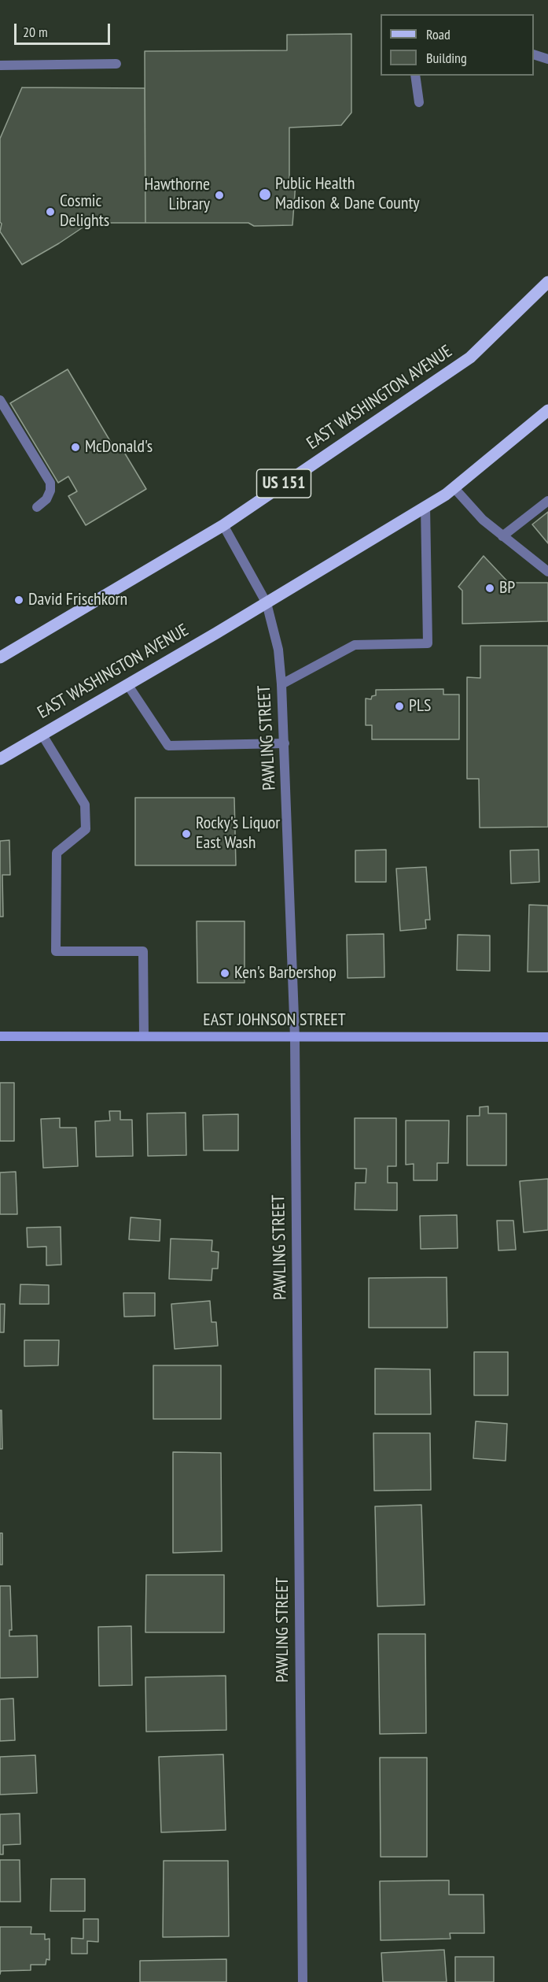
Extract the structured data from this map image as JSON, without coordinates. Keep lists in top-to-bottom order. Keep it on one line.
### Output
{"streets":{"main road":["EAST WASHINGTON AVENUE","US 151"],"street":["PAWLING STREET","EAST JOHNSON STREET"]},"crossings":[["EAST WASHINGTON AVENUE","PAWLING STREET"],["PAWLING STREET","EAST JOHNSON STREET"]],"places":["Public Health Madison & Dane County","Hawthorne Library","Cosmic Delights","McDonald's","BP","David Frischkorn","PLS","Rocky's Liquor East Wash","Ken's Barbershop"],"legend":["Road","Building"],"scale_bar":"20 m"}
